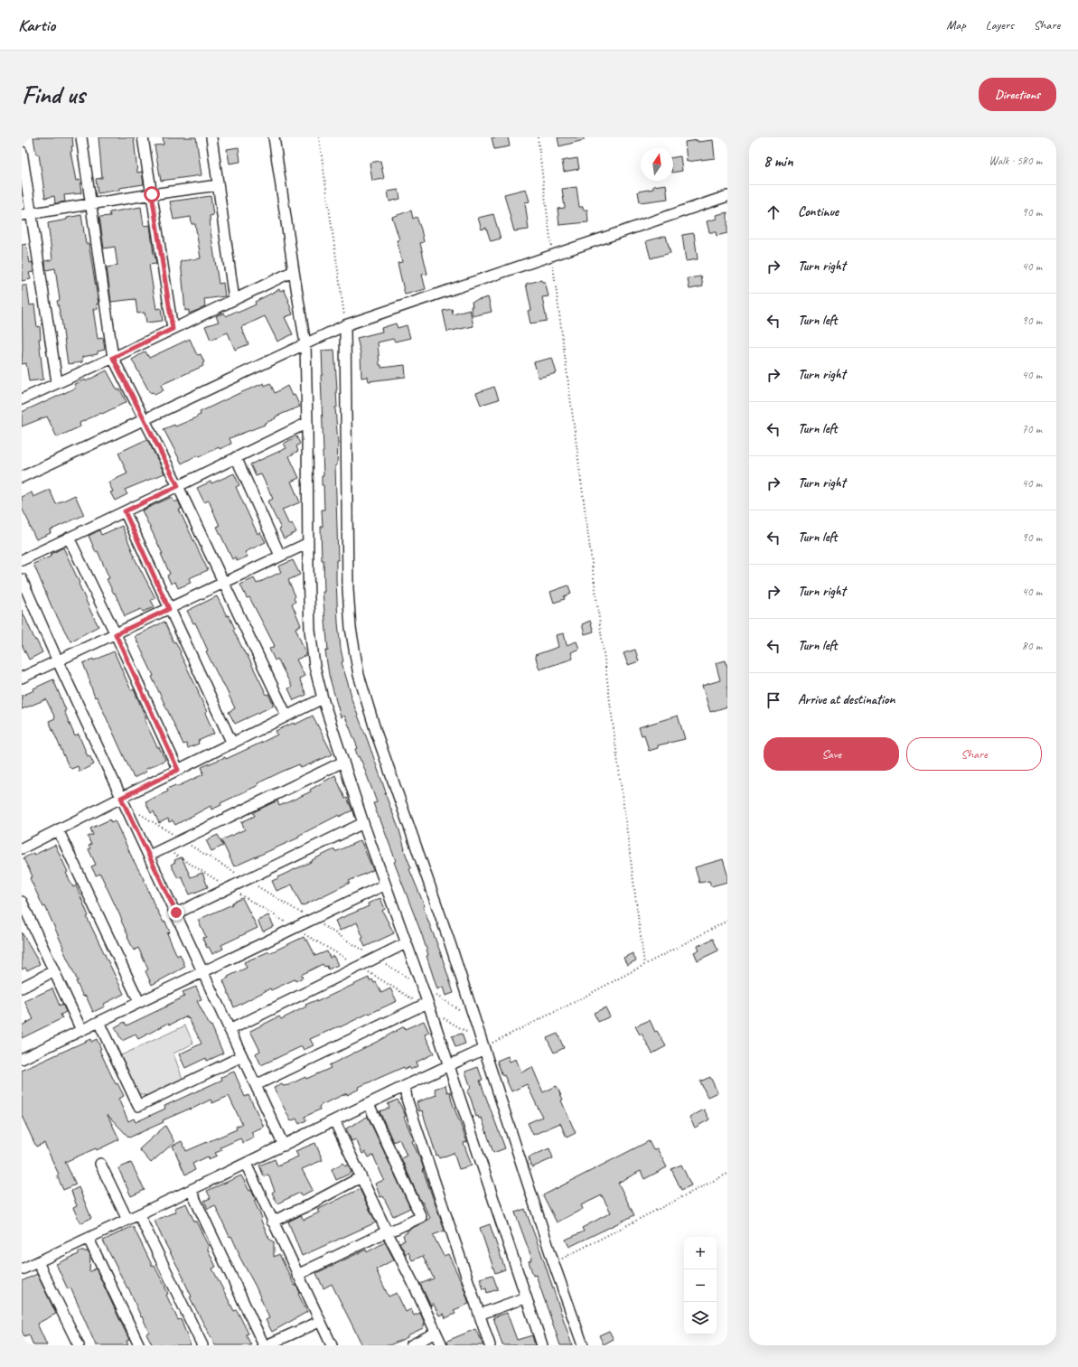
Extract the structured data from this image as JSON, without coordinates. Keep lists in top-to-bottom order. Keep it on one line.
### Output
{"north":"top","page":{"header":"Kartio","nav":["Map","Layers","Share"],"buttons":["Directions",["Save","Share"]],"title":"Find us","heading":["8 min","Walk · 580 m"],"list":[["Continue","90 m"],["Turn right","40 m"],["Turn left","90 m"],["Turn right","40 m"],["Turn left","70 m"],["Turn right","40 m"],["Turn left","90 m"],["Turn right","40 m"],["Turn left","80 m"],"Arrive at destination"],"map_buttons":["+","−"]}}
